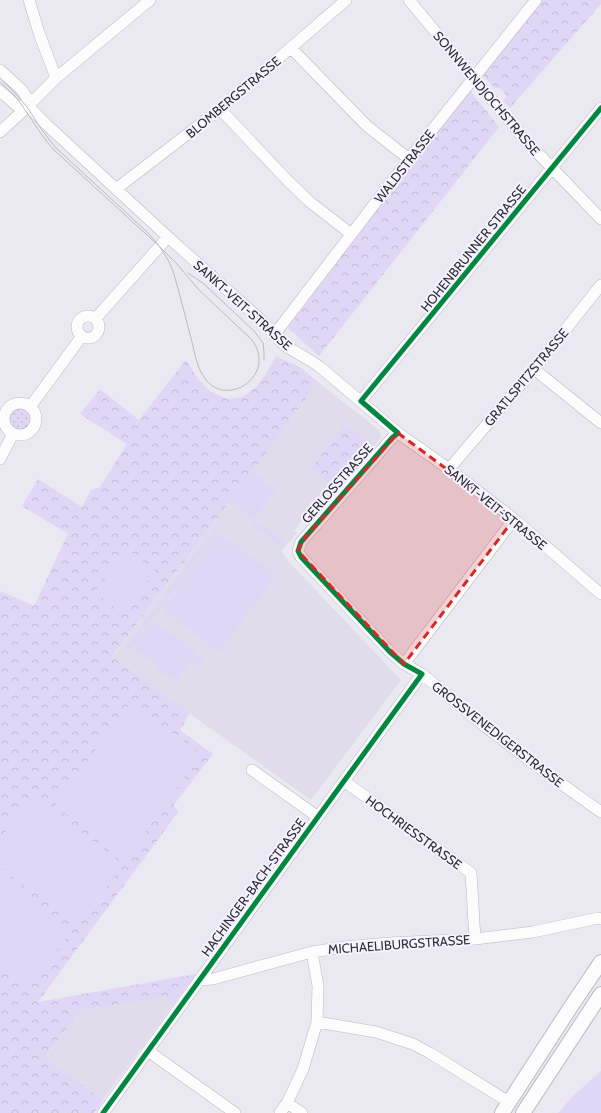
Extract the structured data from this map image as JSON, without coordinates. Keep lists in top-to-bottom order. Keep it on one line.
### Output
{"streets":{"street":["SONNWENDJOCHSTRASSE","BLOMBERGSTRASSE","WALDSTRASSE","HOHENBRUNNER STRASSE","SANKT-VEIT-STRASSE","GRATLSPITZSTRASSE","GERLOSSTRASSE","GROSSVENEDIGERSTRASSE","HOCHRIESSTRASSE","HACHINGER-BACH-STRASSE","MICHAELIBURGSTRASSE"]},"crossings":[["SONNWENDJOCHSTRASSE","WALDSTRASSE"],["SONNWENDJOCHSTRASSE","HOHENBRUNNER STRASSE"],["BLOMBERGSTRASSE","SANKT-VEIT-STRASSE"],["WALDSTRASSE","SANKT-VEIT-STRASSE"],["HOHENBRUNNER STRASSE","SANKT-VEIT-STRASSE"],["SANKT-VEIT-STRASSE","GRATLSPITZSTRASSE"],["SANKT-VEIT-STRASSE","GERLOSSTRASSE"],["GERLOSSTRASSE","GROSSVENEDIGERSTRASSE"],["GROSSVENEDIGERSTRASSE","HACHINGER-BACH-STRASSE"],["HOCHRIESSTRASSE","HACHINGER-BACH-STRASSE"],["HOCHRIESSTRASSE","MICHAELIBURGSTRASSE"],["HACHINGER-BACH-STRASSE","MICHAELIBURGSTRASSE"]]}
